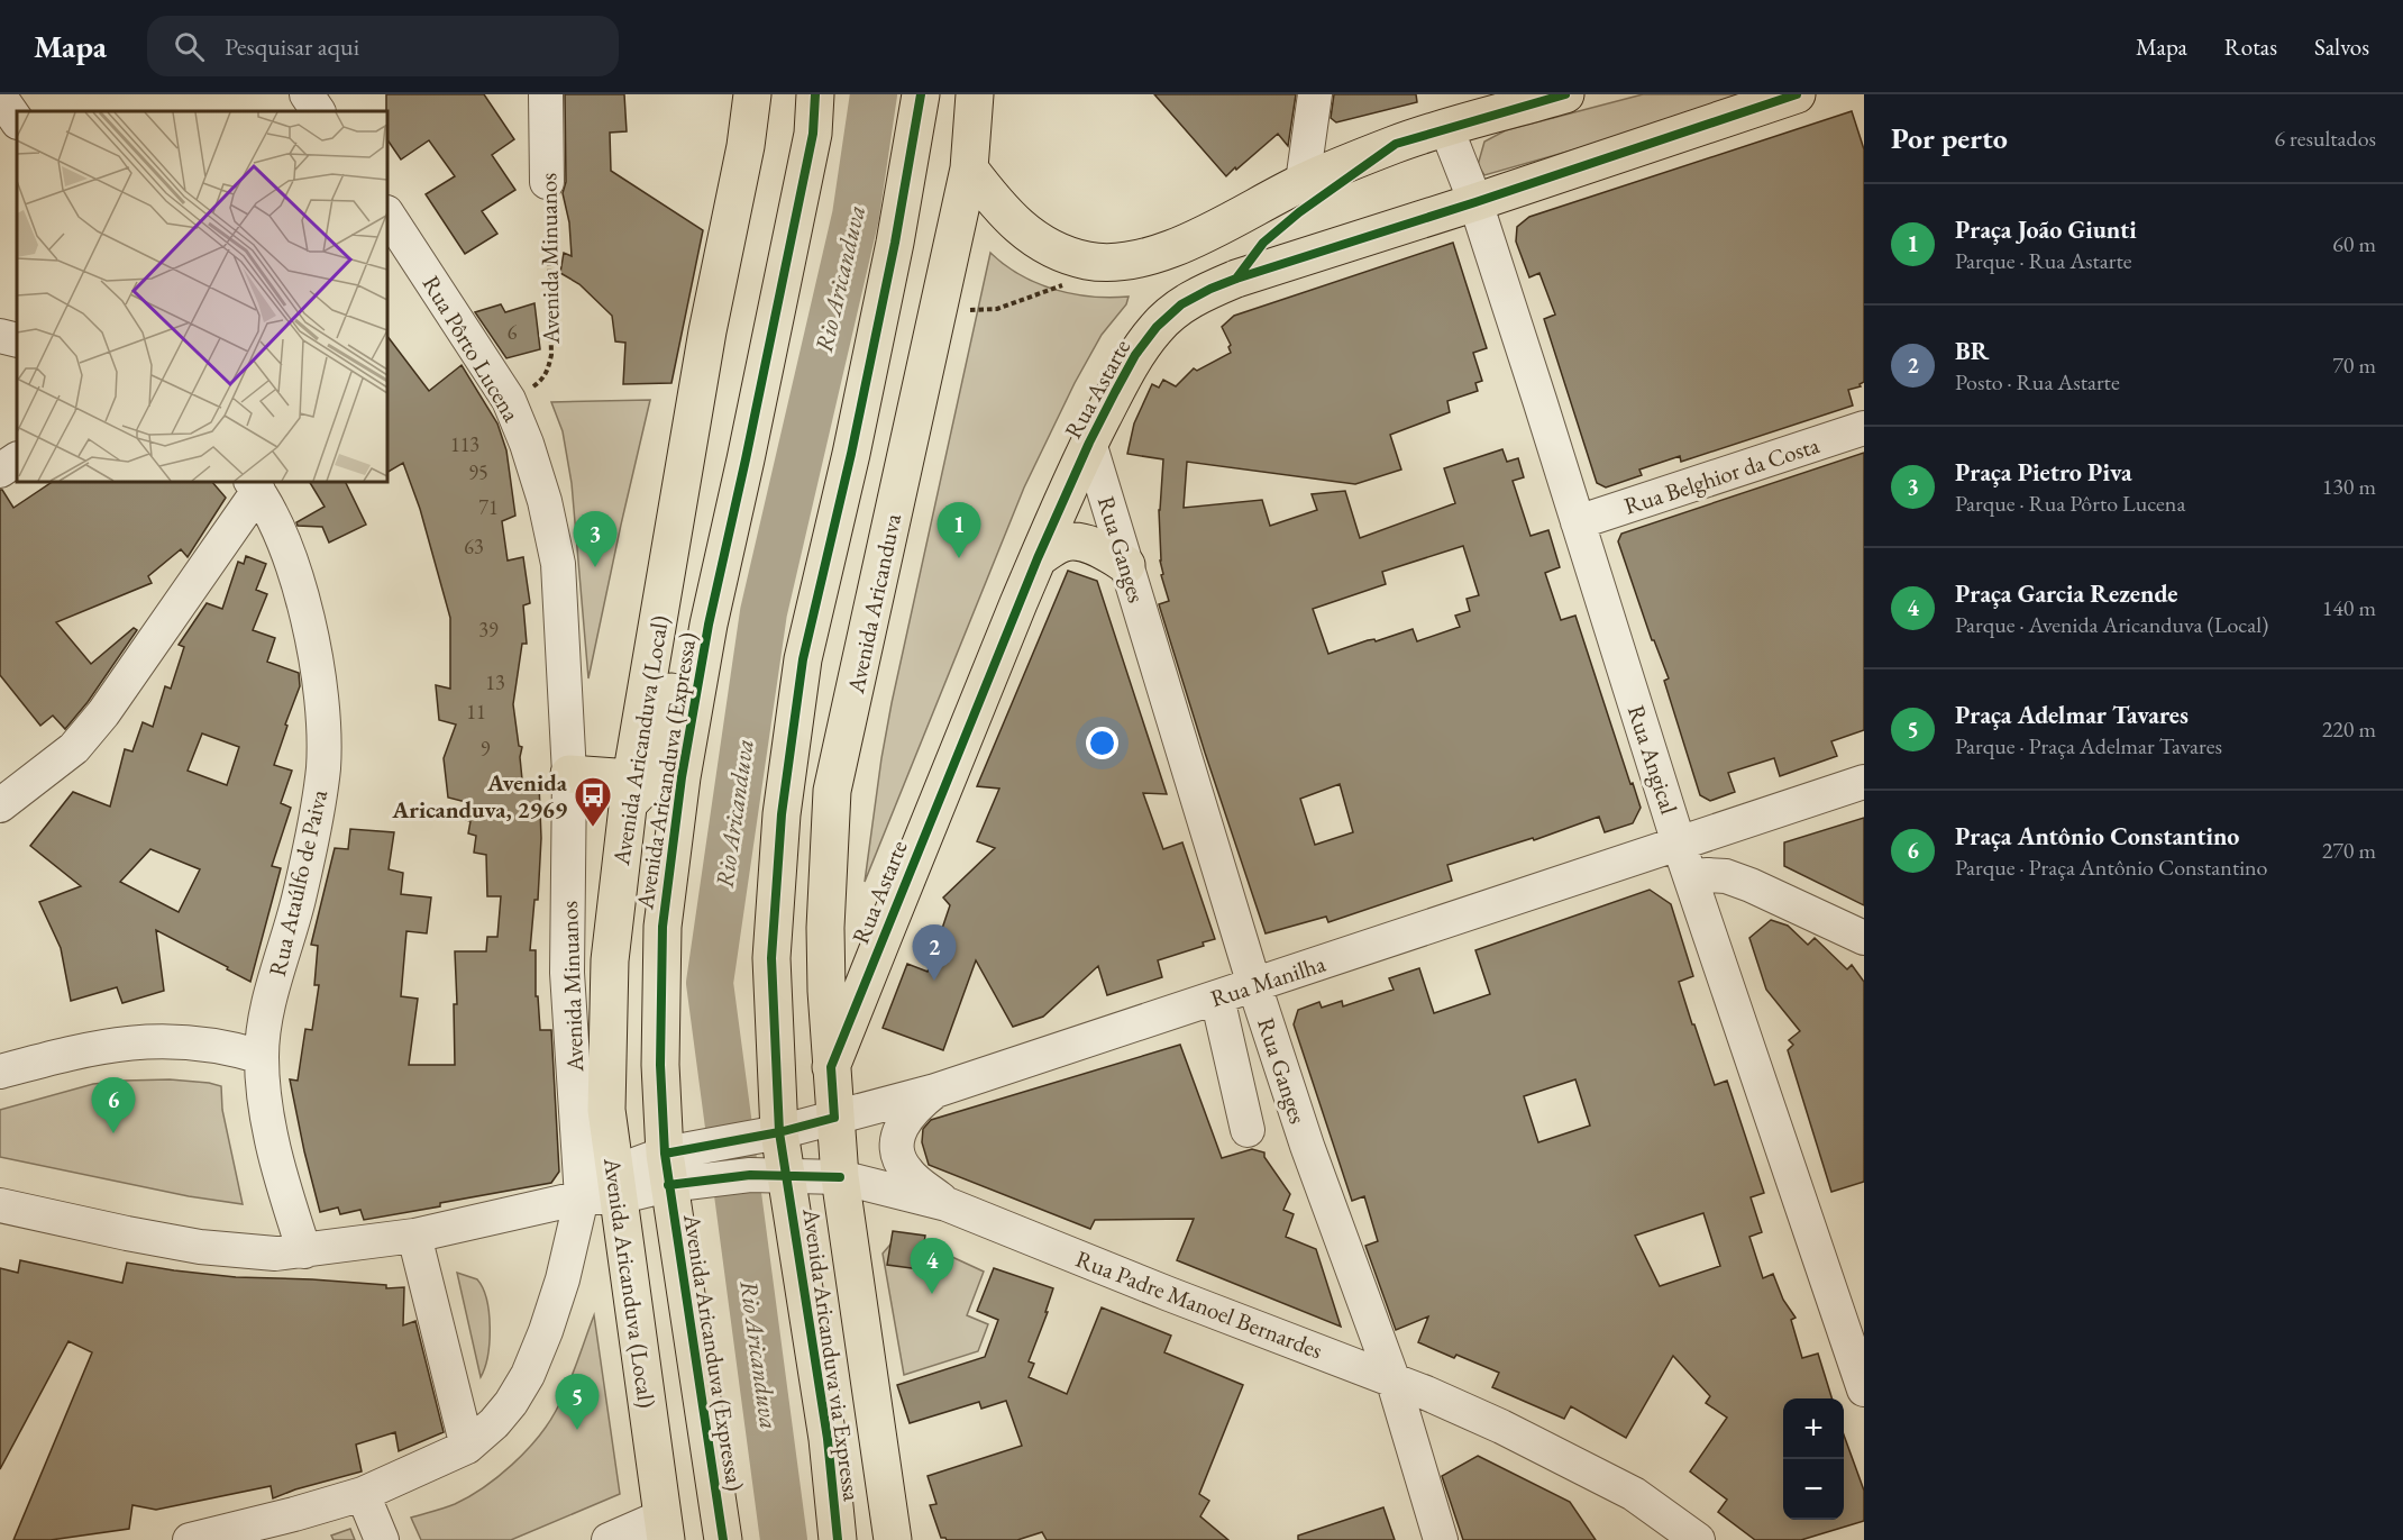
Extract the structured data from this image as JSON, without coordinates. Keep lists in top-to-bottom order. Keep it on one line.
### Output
{"streets":{"main road":["Rua Astarte","Avenida Aricanduva","Avenida Aricanduva (Local)","Avenida Aricanduva (Expressa)","Avenida Aricanduva via Expressa"],"street":["Avenida Minuanos","Rua Pôrto Lucena","Rua Belghior da Costa","Rua Ganges","Rua Angical","Rua Ataúlfo de Paiva","Rua Manilha","Rua Padre Manoel Bernardes"]},"crossings":[["Avenida Minuanos","Rua Pôrto Lucena"],["Avenida Minuanos","Avenida Aricanduva (Local)"],["Rua Astarte","Rua Ganges"],["Rua Astarte","Avenida Aricanduva"],["Rua Astarte","Rua Angical"],["Rua Belghior da Costa","Rua Angical"],["Rua Ganges","Rua Manilha"],["Rua Ganges","Rua Padre Manoel Bernardes"],["Avenida Aricanduva","Rua Manilha"],["Rua Angical","Rua Manilha"],["Avenida Aricanduva (Expressa)","Rua Manilha"],["Avenida Aricanduva (Expressa)","Rua Padre Manoel Bernardes"],["Rua Manilha","Rua Padre Manoel Bernardes"],["Rua Padre Manoel Bernardes","Avenida Aricanduva via Expressa"]],"water":["Rio Aricanduva"],"places":{"bus stop":["Avenida Aricanduva, 2969"]},"house_numbers":["6","113","95","71","63","39","13","11","9"],"page":{"header":"Mapa","search":"Pesquisar aqui","nav":["Mapa","Rotas","Salvos"],"heading":["Por perto","6 resultados"],"list":[{"mark":"1","name":"Praça João Giunti","note":"Parque · Rua Astarte","value":"60 m"},{"mark":"2","name":"BR","note":"Posto · Rua Astarte","value":"70 m"},{"mark":"3","name":"Praça Pietro Piva","note":"Parque · Rua Pôrto Lucena","value":"130 m"},{"mark":"4","name":"Praça Garcia Rezende","note":"Parque · Avenida Aricanduva (Local)","value":"140 m"},{"mark":"5","name":"Praça Adelmar Tavares","note":"Parque · Praça Adelmar Tavares","value":"220 m"},{"mark":"6","name":"Praça Antônio Constantino","note":"Parque · Praça Antônio Constantino","value":"270 m"}],"pins":["1","3","2","6","4","5"],"map_buttons":["+","−"]}}
